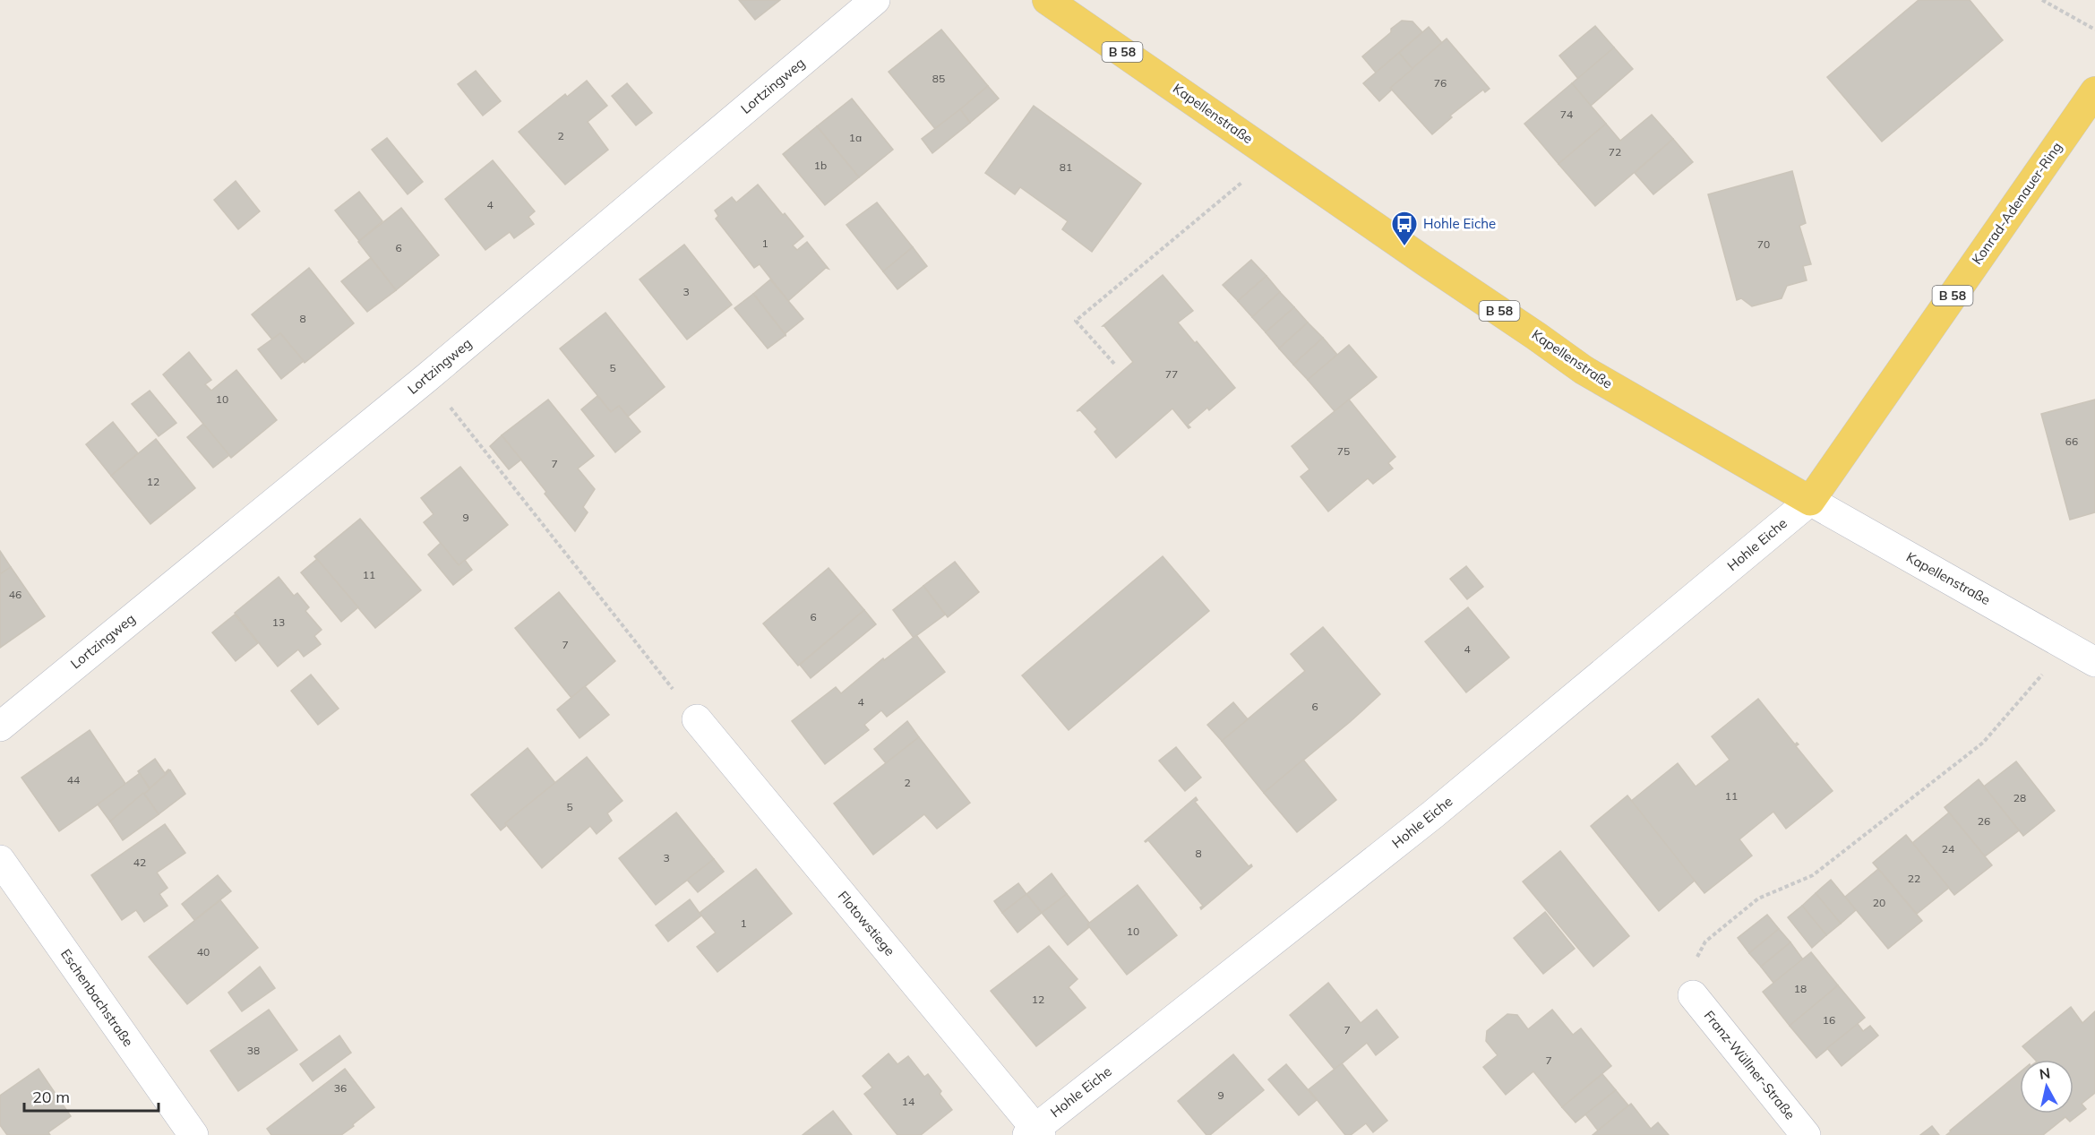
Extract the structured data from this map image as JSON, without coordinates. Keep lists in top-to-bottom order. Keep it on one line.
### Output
{"streets":{"main road":["B 58","Kapellenstraße","Konrad-Adenauer-Ring"],"street":["Lortzingweg","Hohle Eiche","Flotowstiege","Eschenbachstraße","Franz-Wüllner-Straße"]},"crossings":[["Kapellenstraße","Konrad-Adenauer-Ring"],["Kapellenstraße","Hohle Eiche"],["Konrad-Adenauer-Ring","Hohle Eiche"],["Hohle Eiche","Flotowstiege"]],"places":{"bus stop":["Hohle Eiche"]},"house_numbers":["85","76","74","2","1a","72","1b","81","4","1","70","6","3","8","5","77","10","66","75","7","12","9","11","46","6","13","7","4","4","6","44","2","11","28","5","26","24","8","3","42","22","20","1","10","40","18","12","16","7","38","7","36","9","14"],"scale_bar":"20 m","north":"top"}
